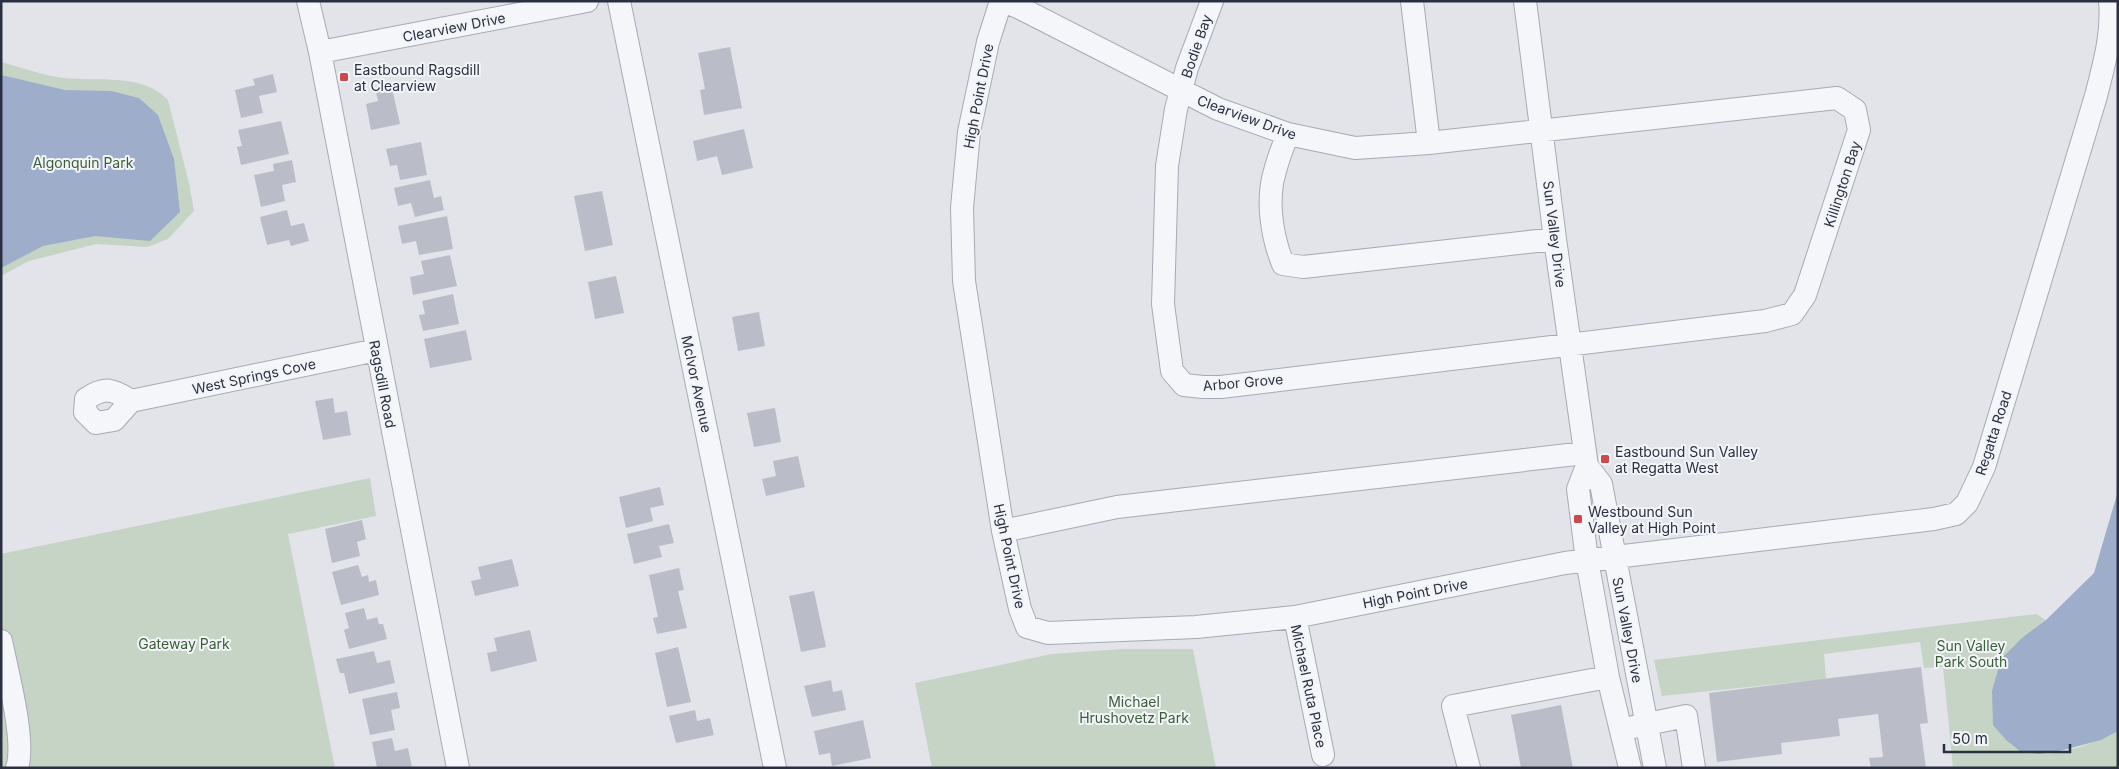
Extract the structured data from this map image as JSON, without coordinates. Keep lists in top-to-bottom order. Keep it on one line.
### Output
{"streets":{"street":["Clearview Drive","Bodie Bay","High Point Drive","Killington Bay","Sun Valley Drive","West Springs Cove","Arbor Grove","Ragsdill Road","McIvor Avenue","Regatta Road","Michael Ruta Place"]},"crossings":[["Clearview Drive","Bodie Bay"],["Clearview Drive","High Point Drive"],["Clearview Drive","Killington Bay"],["Clearview Drive","Sun Valley Drive"],["Clearview Drive","Arbor Grove"],["Clearview Drive","Ragsdill Road"],["Bodie Bay","Arbor Grove"],["High Point Drive","Sun Valley Drive"],["High Point Drive","Regatta Road"],["High Point Drive","Michael Ruta Place"],["Killington Bay","Sun Valley Drive"],["Killington Bay","Arbor Grove"],["Sun Valley Drive","Arbor Grove"],["Sun Valley Drive","Regatta Road"],["West Springs Cove","Ragsdill Road"]],"parks":["Algonquin Park","Gateway Park","Sun Valley Park South","Michael Hrushovetz Park"],"places":{"transit":["Eastbound Ragsdill at Clearview","Eastbound Sun Valley at Regatta West","Westbound Sun Valley at High Point"]},"scale_bar":"50 m"}
